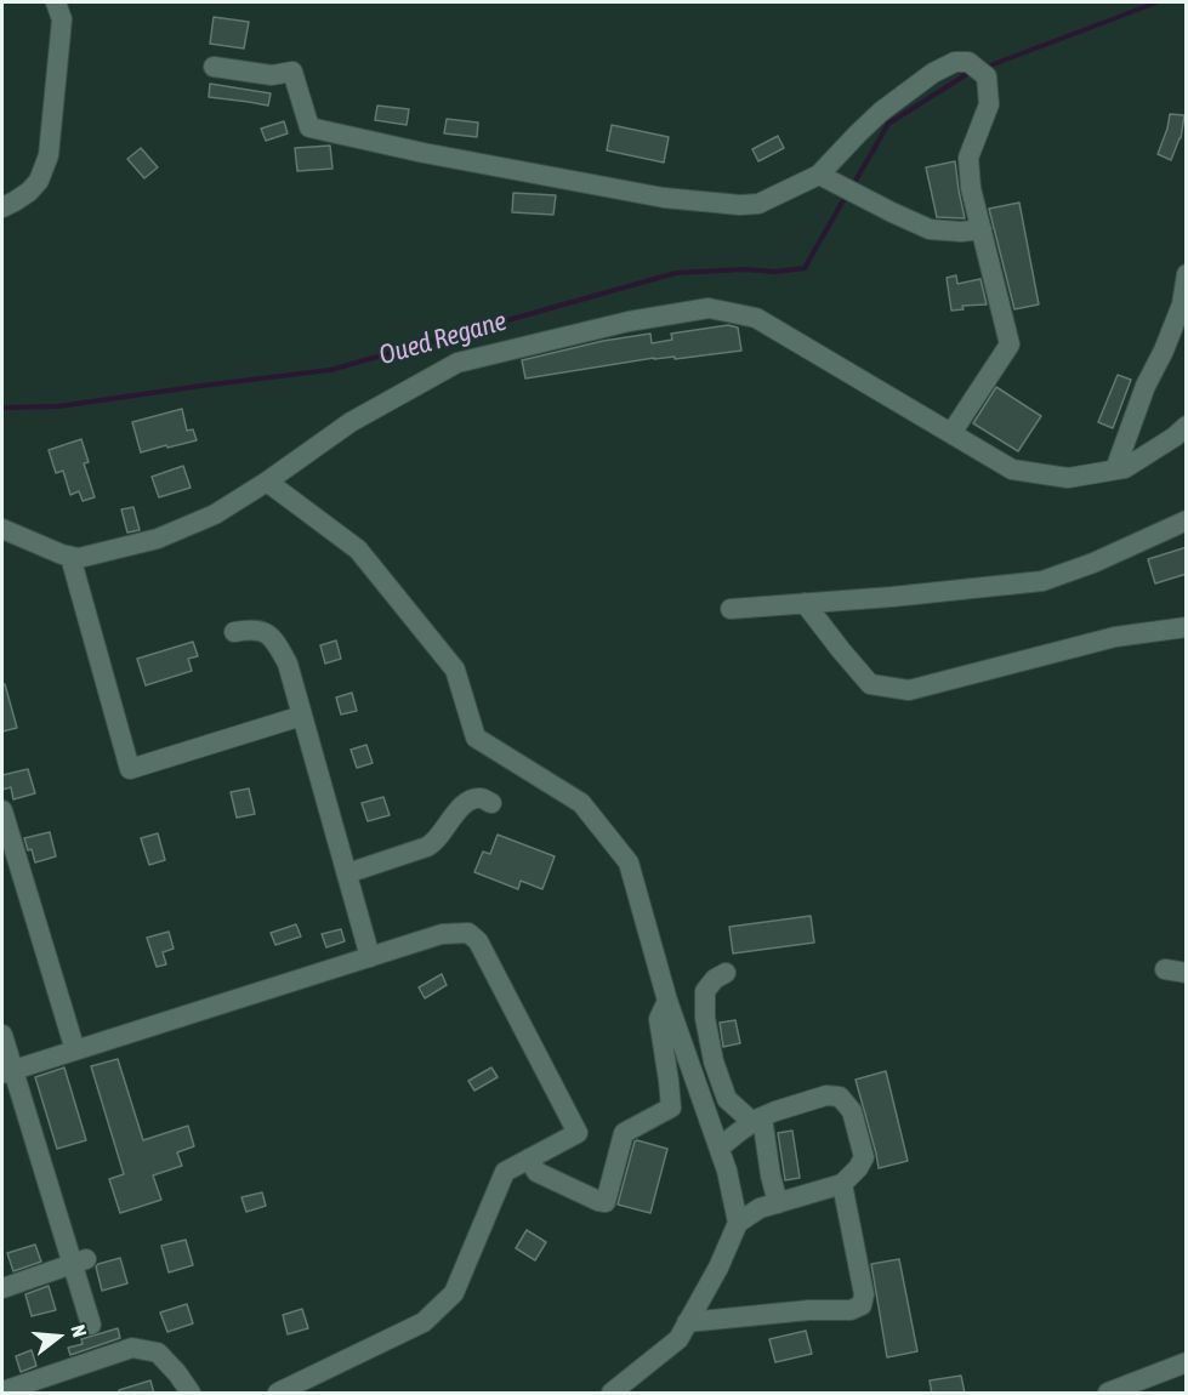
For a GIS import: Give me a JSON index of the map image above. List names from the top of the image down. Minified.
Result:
{"water":["Oued Regane"],"north":"right"}
